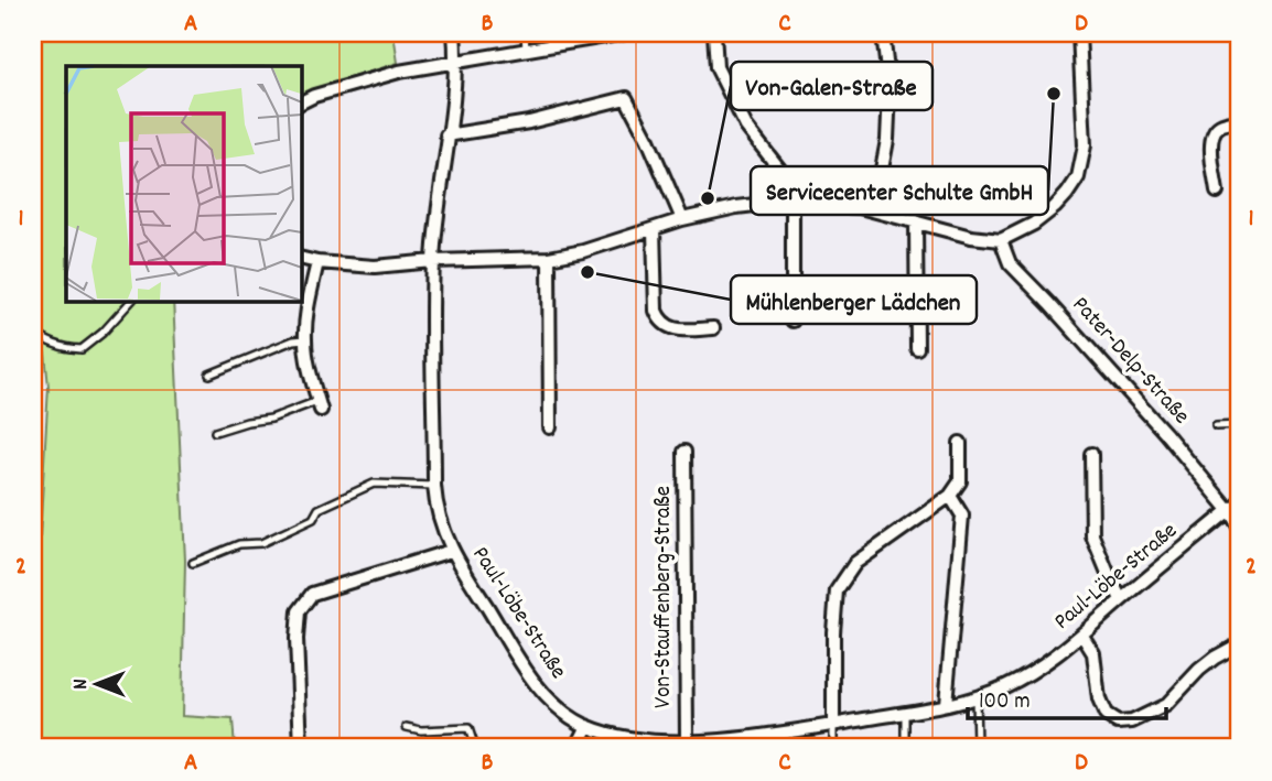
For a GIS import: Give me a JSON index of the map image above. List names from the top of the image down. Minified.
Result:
{"streets":{"street":["Pater-Delp-Straße","Paul-Löbe-Straße","Von-Stauffenberg-Straße"]},"crossings":[["Pater-Delp-Straße","Paul-Löbe-Straße"],["Paul-Löbe-Straße","Von-Stauffenberg-Straße"]],"places":["Servicecenter Schulte GmbH","Von-Galen-Straße","Mühlenberger Lädchen"],"scale_bar":"100 m","north":"left","grid":{"columns":["A","B","C","D"],"rows":["1","2"]}}
